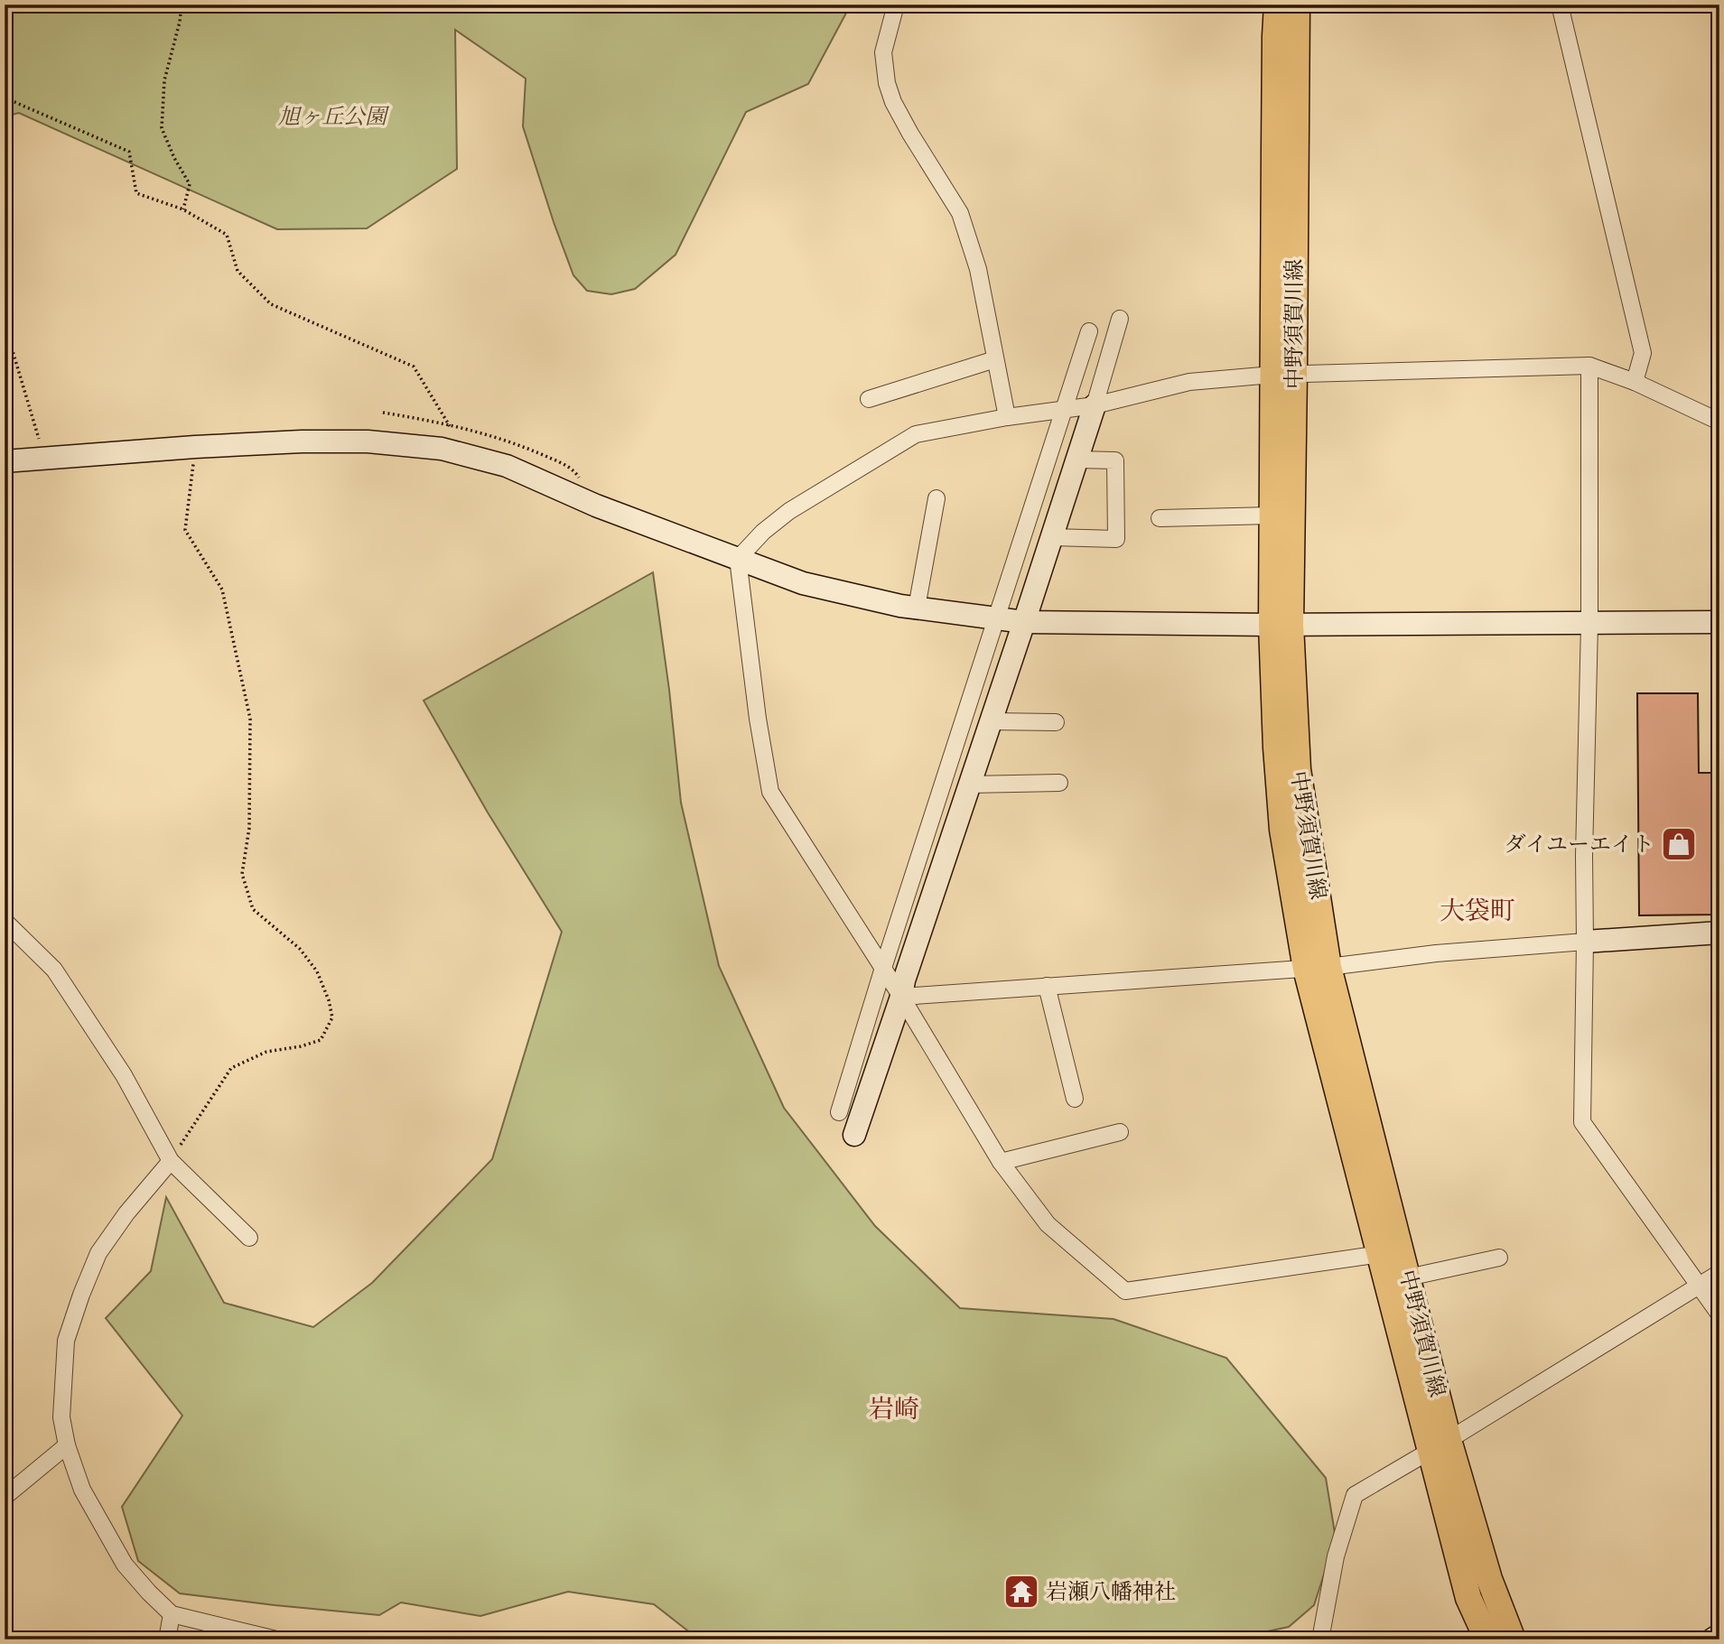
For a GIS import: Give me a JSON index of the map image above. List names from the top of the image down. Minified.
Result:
{"streets":{"main road":["中野須賀川線"]},"districts":["大袋町","岩崎"],"parks":["旭ヶ丘公園"],"places":{"shop":["ダイユーエイト"],"temple":["岩瀬八幡神社"]}}
